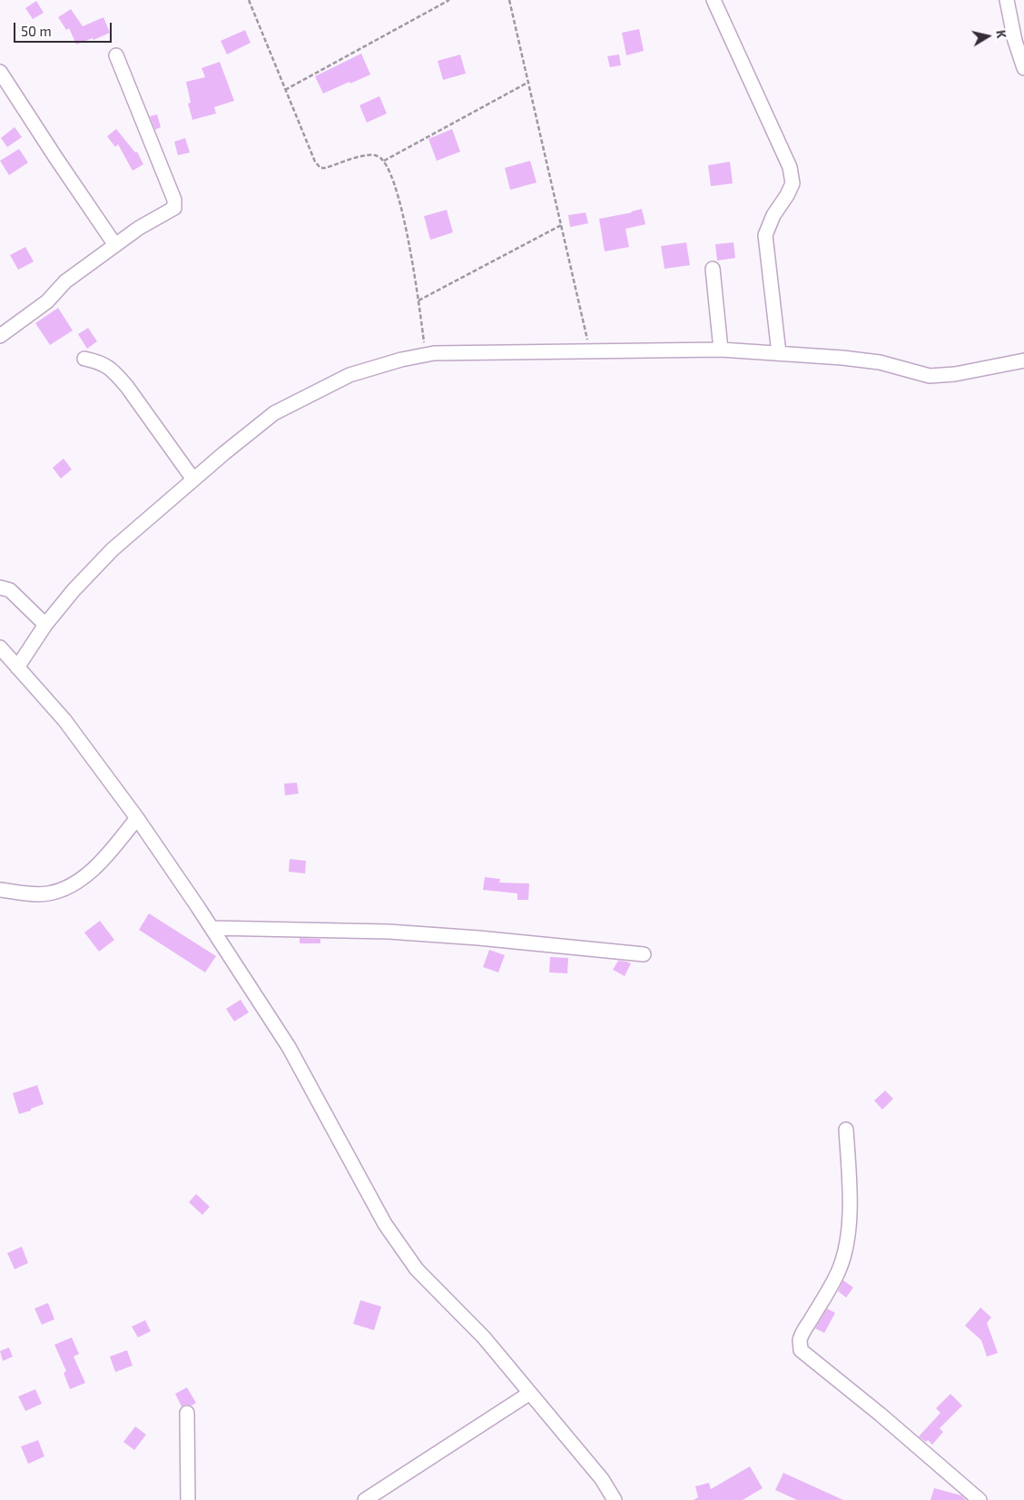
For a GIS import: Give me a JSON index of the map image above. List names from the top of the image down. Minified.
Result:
{"scale_bar":"50 m","north":"right"}
